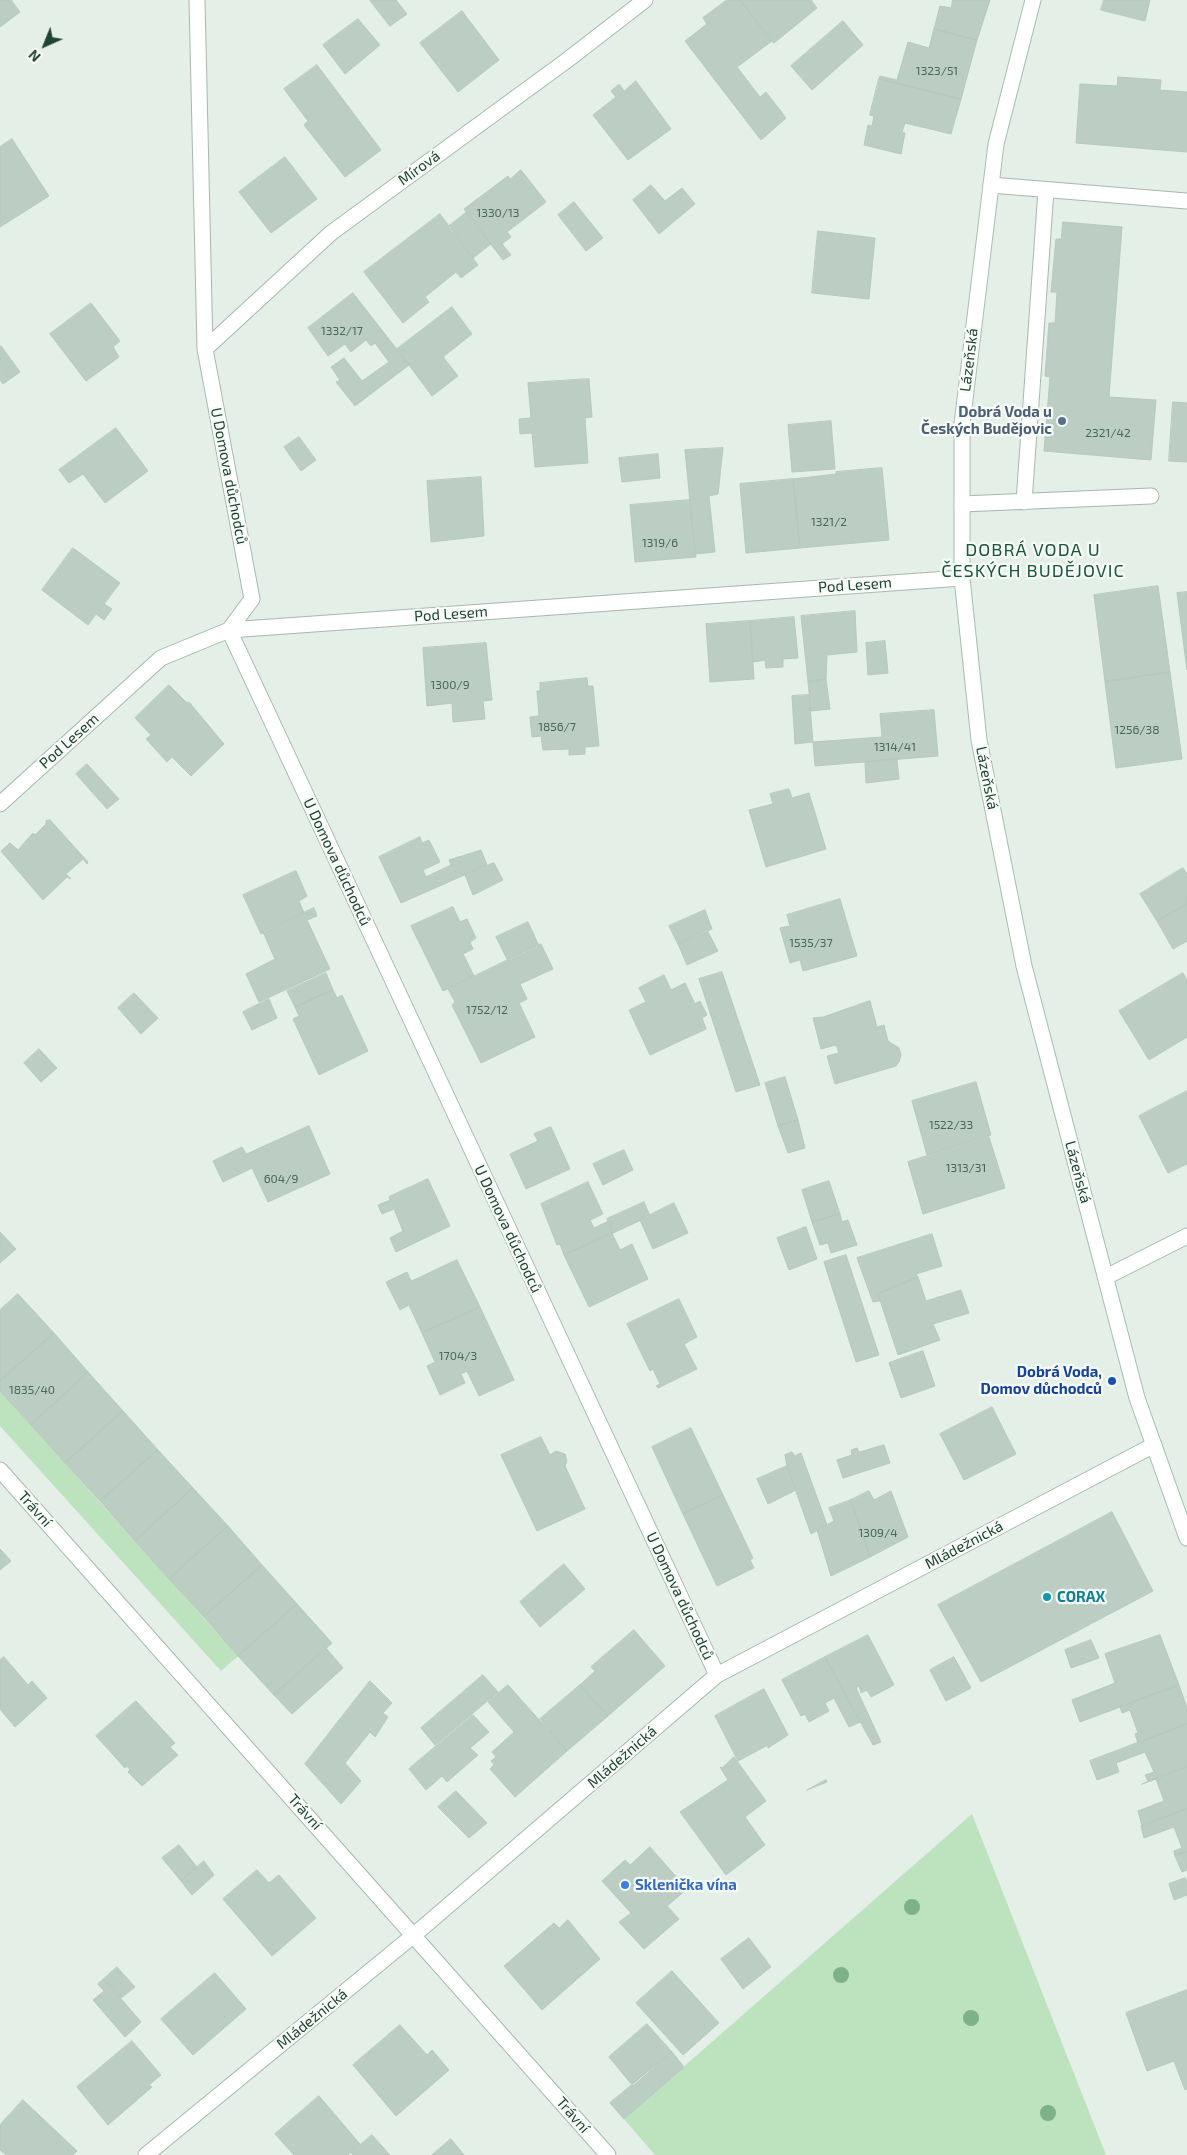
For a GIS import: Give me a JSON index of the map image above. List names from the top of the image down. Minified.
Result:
{"streets":{"street":["Mírová","Lázeňská","U Domova důchodců","Pod Lesem","Trávní","Mládežnická"]},"crossings":[["Mírová","U Domova důchodců"],["Lázeňská","Pod Lesem"],["Lázeňská","Mládežnická"],["U Domova důchodců","Pod Lesem"],["U Domova důchodců","Mládežnická"],["Trávní","Mládežnická"]],"districts":["DOBRÁ VODA U ČESKÝCH BUDĚJOVIC"],"places":["Dobrá Voda u Českých Budějovic","Dobrá Voda, Domov důchodců","CORAX","Sklenička vína"],"house_numbers":["1323/51","1330/13","1332/17","2321/42","1321/2","1319/6","1300/9","1856/7","1256/38","1314/41","1535/37","1752/12","1522/33","1313/31","604/9","1704/3","1835/40","1309/4"],"north":"bottom left"}
